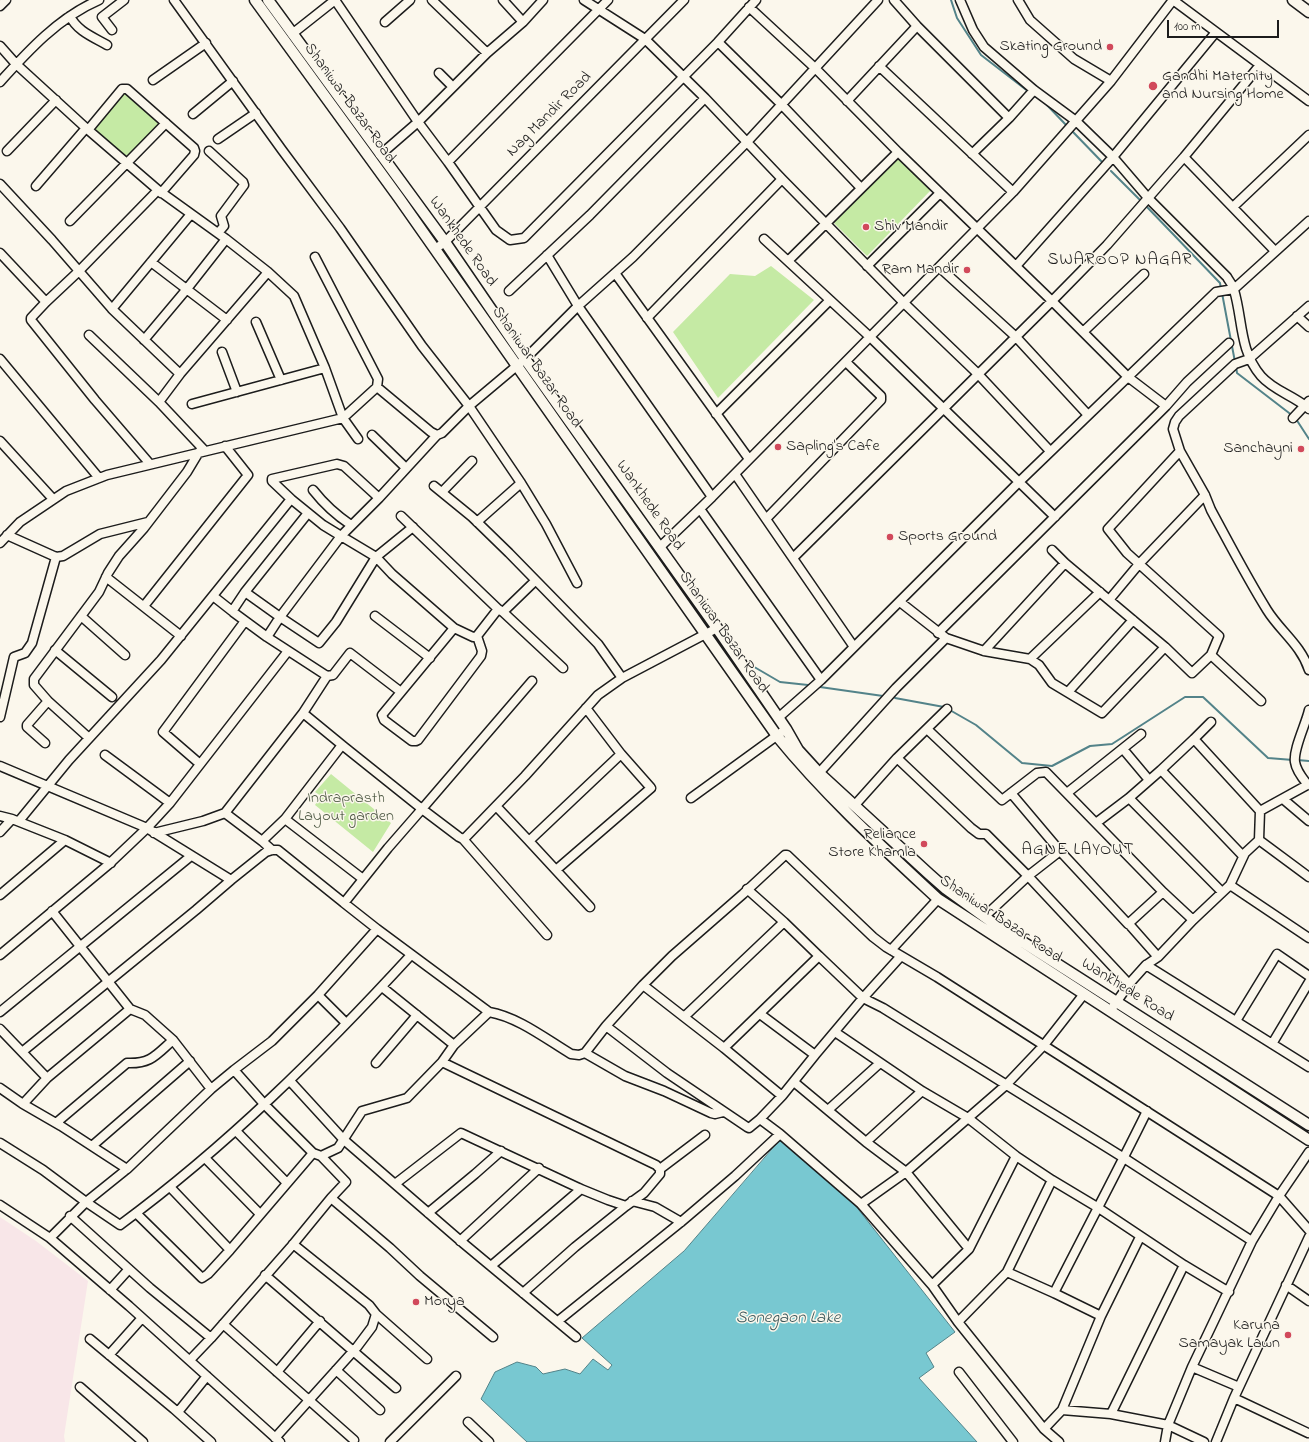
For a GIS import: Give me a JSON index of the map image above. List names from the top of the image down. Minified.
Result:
{"streets":{"main road":["Shaniwar Bazar Road","Wankhede Road"],"street":["Nag Mandir Road"]},"crossings":[["Shaniwar Bazar Road","Nag Mandir Road"],["Nag Mandir Road","Wankhede Road"]],"districts":["SWAROOP NAGAR","AGNE LAYOUT"],"water":["Sonegaon Lake"],"parks":["Indraprasth Layout garden"],"places":["Skating Ground","Gandhi Maternity and Nursing Home","Shiv Mandir","Ram Mandir","Sapling's Cafe","Sanchayni","Sports Ground","Reliance Store Khamla","Morya","Karuna Samayak Lawn"],"scale_bar":"100 m"}
